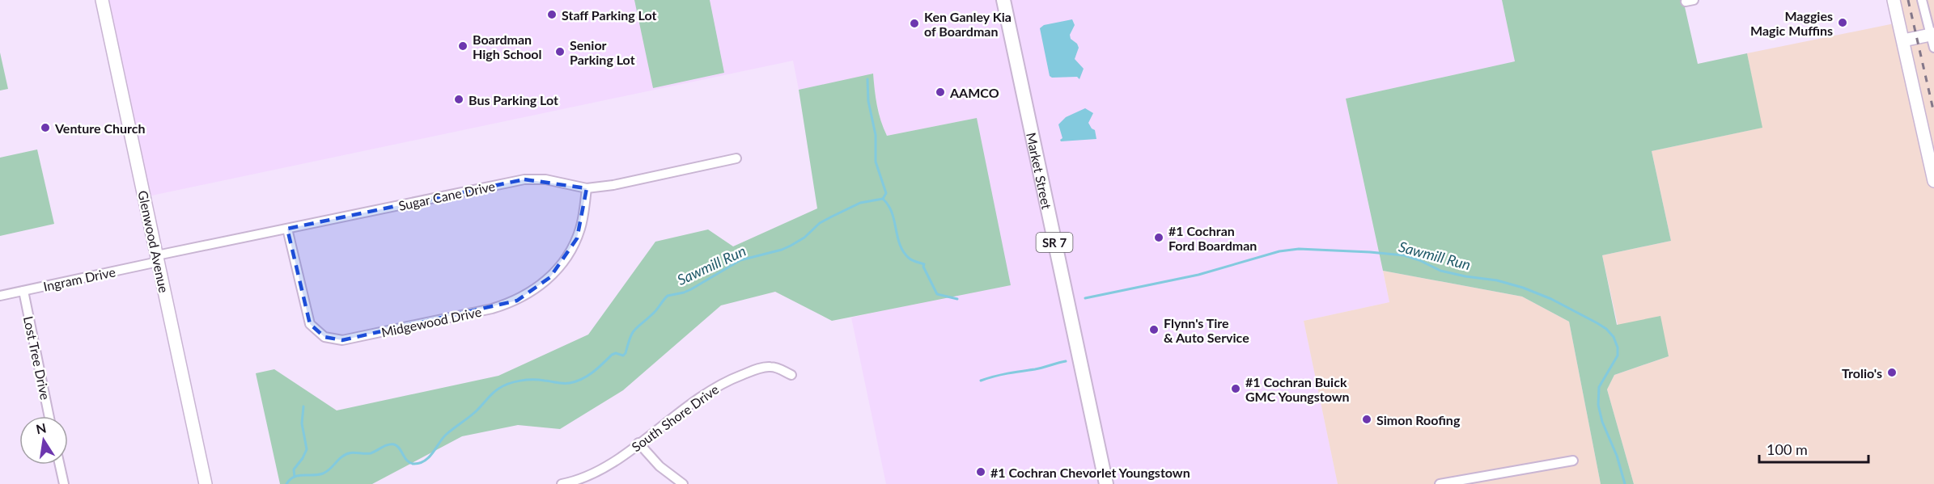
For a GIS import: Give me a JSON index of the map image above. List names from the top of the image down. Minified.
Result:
{"streets":{"main road":["Market Street","SR 7"],"street":["Sugar Cane Drive","Glenwood Avenue","Ingram Drive","Midgewood Drive","Lost Tree Drive","South Shore Drive"]},"crossings":[["Sugar Cane Drive","Glenwood Avenue"],["Sugar Cane Drive","Ingram Drive"],["Sugar Cane Drive","Midgewood Drive"],["Glenwood Avenue","Ingram Drive"],["Ingram Drive","Lost Tree Drive"]],"water":["Sawmill Run"],"places":["Staff Parking Lot","Maggies Magic Muffins","Ken Ganley Kia of Boardman","Boardman High School","Senior Parking Lot","AAMCO","Bus Parking Lot","Venture Church","#1 Cochran Ford Boardman","Flynn's Tire & Auto Service","Trolio's","#1 Cochran Buick GMC Youngstown","Simon Roofing","#1 Cochran Chevorlet Youngstown"],"scale_bar":"100 m","north":"top"}
